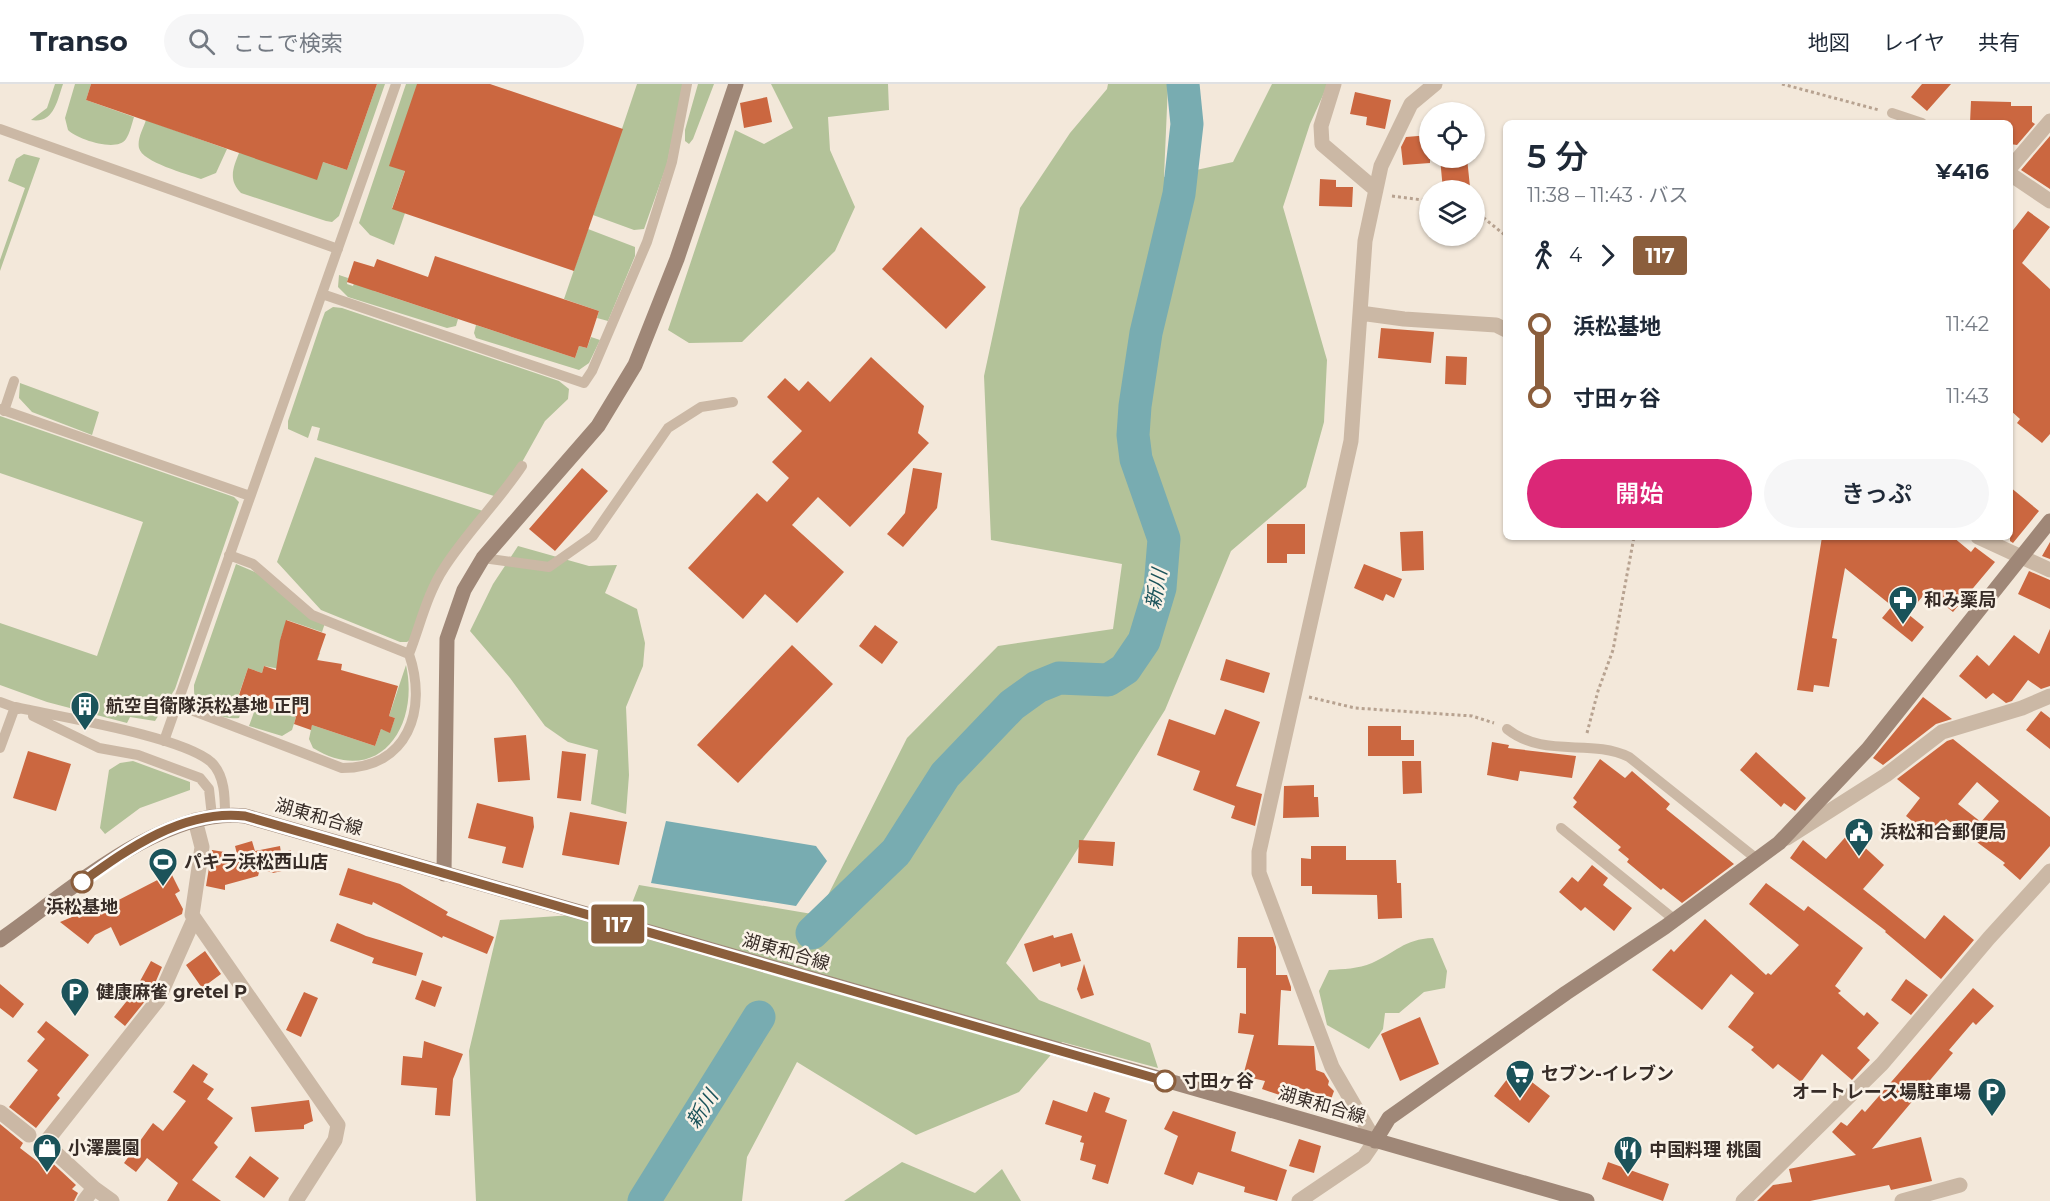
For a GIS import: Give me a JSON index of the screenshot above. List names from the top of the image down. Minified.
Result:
{"streets":{"street":["湖東和合線"]},"water":["新川"],"places":{"pharmacy":["和み薬局"],"building":["航空自衛隊浜松基地 正門"],"public building":["浜松和合郵便局"],"other":["浜松基地","寸田ヶ谷"],"sports":["パキラ浜松西山店"],"parking":["健康麻雀 gretel P","オートレース場駐車場"],"supermarket":["セブン-イレブン"],"shop":["小澤農園"],"restaurant":["中国料理 桃園"]},"lines":["bus line 117"],"page":{"header":"Transo","search":"ここで検索","nav":["地図","レイヤ","共有"],"on_map":"117","heading":["5 分","11:38 – 11:43 · バス","¥416"],"legs":["4","117"],"list":[{"name":"浜松基地","value":"11:42"},{"name":"寸田ヶ谷","value":"11:43"}],"buttons":["開始","きっぷ"]}}
